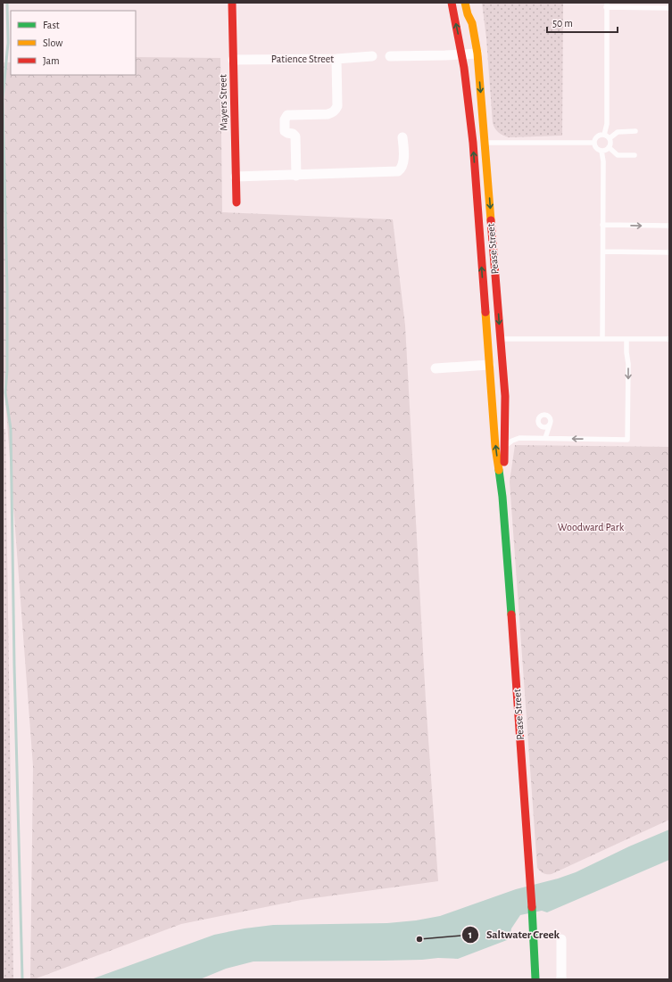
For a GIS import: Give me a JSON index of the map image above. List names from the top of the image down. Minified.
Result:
{"streets":{"street":["Patience Street","Mayers Street","Pease Street"]},"crossings":[["Patience Street","Mayers Street"]],"parks":["Woodward Park"],"places":["Saltwater Creek"],"legend":["Fast","Slow","Jam"],"scale_bar":"50 m"}
